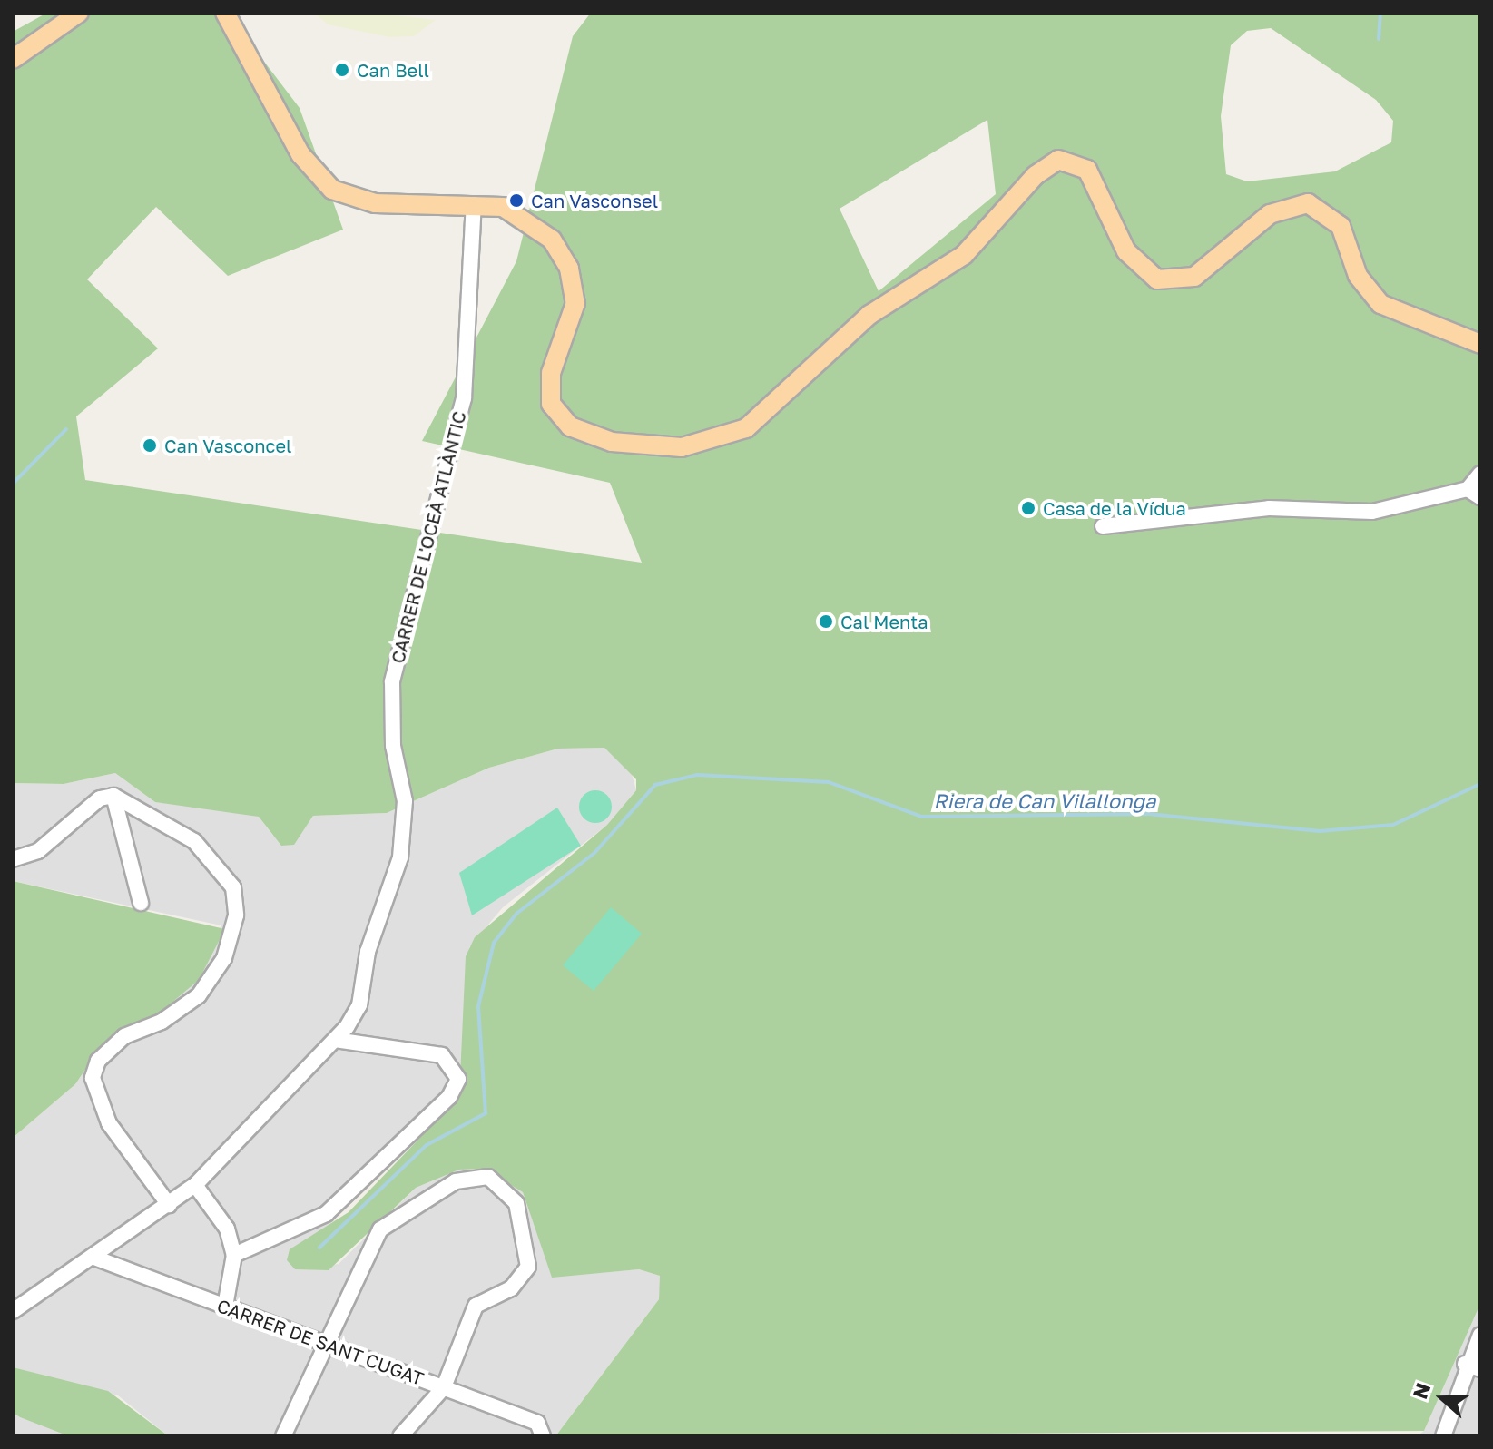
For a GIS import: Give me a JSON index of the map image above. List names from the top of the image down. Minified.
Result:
{"streets":{"street":["CARRER DE L'OCEÀ ATLÀNTIC","CARRER DE SANT CUGAT"]},"crossings":[["CARRER DE L'OCEÀ ATLÀNTIC","CARRER DE SANT CUGAT"]],"water":["Riera de Can Vilallonga"],"places":["Can Bell","Can Vasconsel","Can Vasconcel","Casa de la Vídua","Cal Menta"],"north":"left"}
